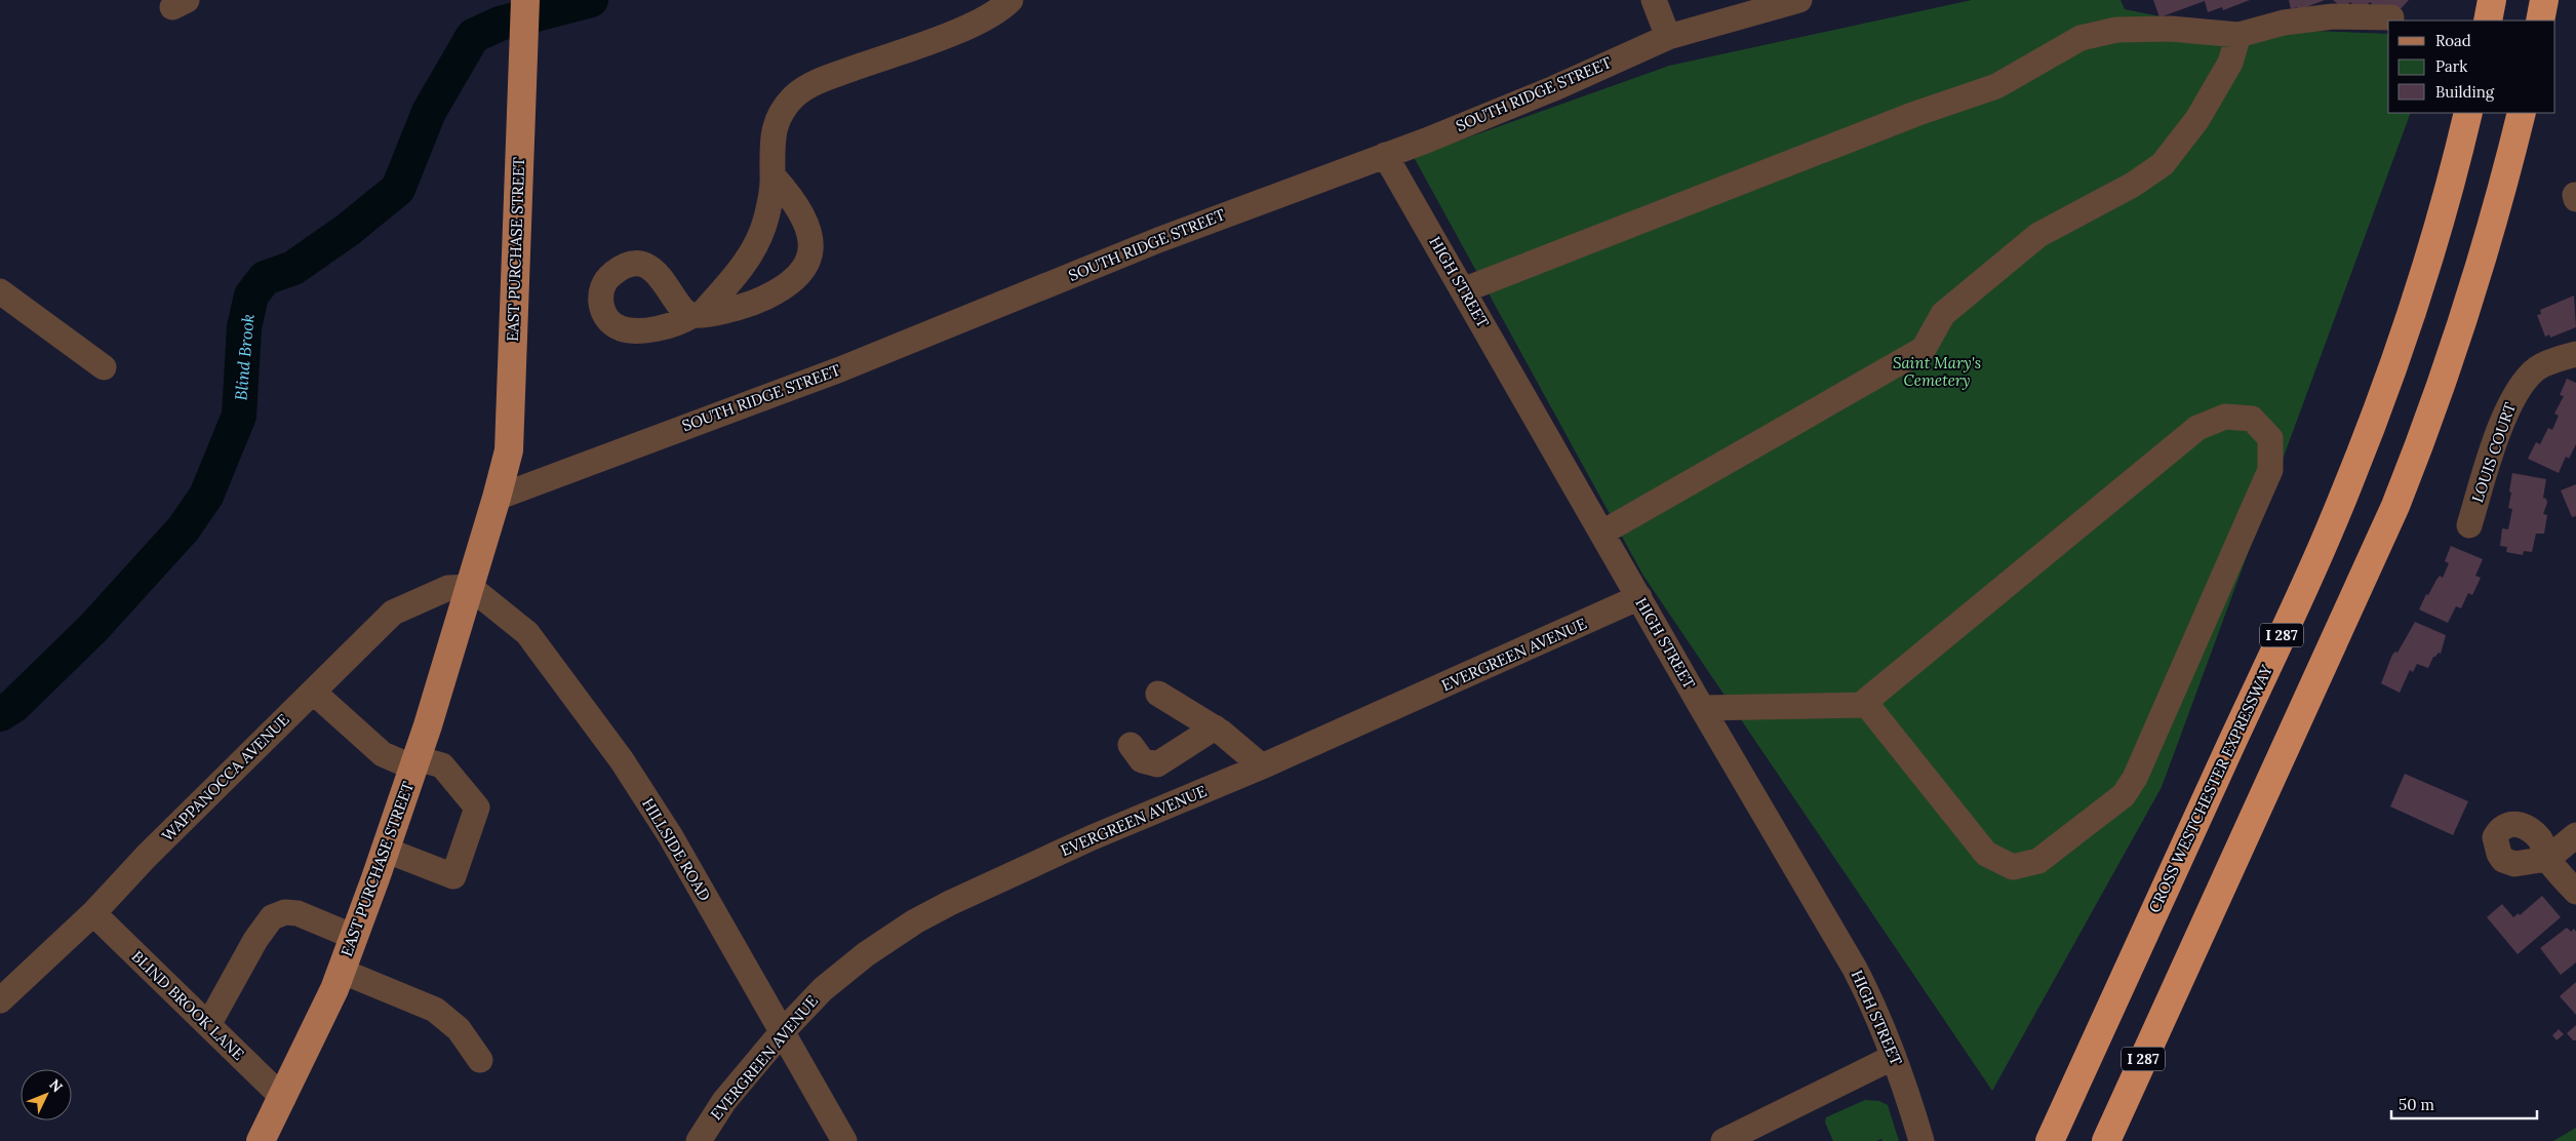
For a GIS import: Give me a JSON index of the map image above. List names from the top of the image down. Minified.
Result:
{"streets":{"highway":["I 287","CROSS WESTCHESTER EXPRESSWAY"],"main road":["EAST PURCHASE STREET"],"street":["SOUTH RIDGE STREET","HIGH STREET","LOUIS COURT","EVERGREEN AVENUE","WAPPANOCCA AVENUE","HILLSIDE ROAD","BLIND BROOK LANE"]},"crossings":[["SOUTH RIDGE STREET","EAST PURCHASE STREET"],["SOUTH RIDGE STREET","HIGH STREET"],["EAST PURCHASE STREET","WAPPANOCCA AVENUE"],["EAST PURCHASE STREET","HILLSIDE ROAD"],["EAST PURCHASE STREET","BLIND BROOK LANE"],["HIGH STREET","EVERGREEN AVENUE"],["EVERGREEN AVENUE","HILLSIDE ROAD"],["WAPPANOCCA AVENUE","HILLSIDE ROAD"],["WAPPANOCCA AVENUE","BLIND BROOK LANE"]],"water":["Blind Brook"],"parks":["Saint Mary's Cemetery"],"legend":["Road","Park","Building"],"scale_bar":"50 m","north":"top right"}
